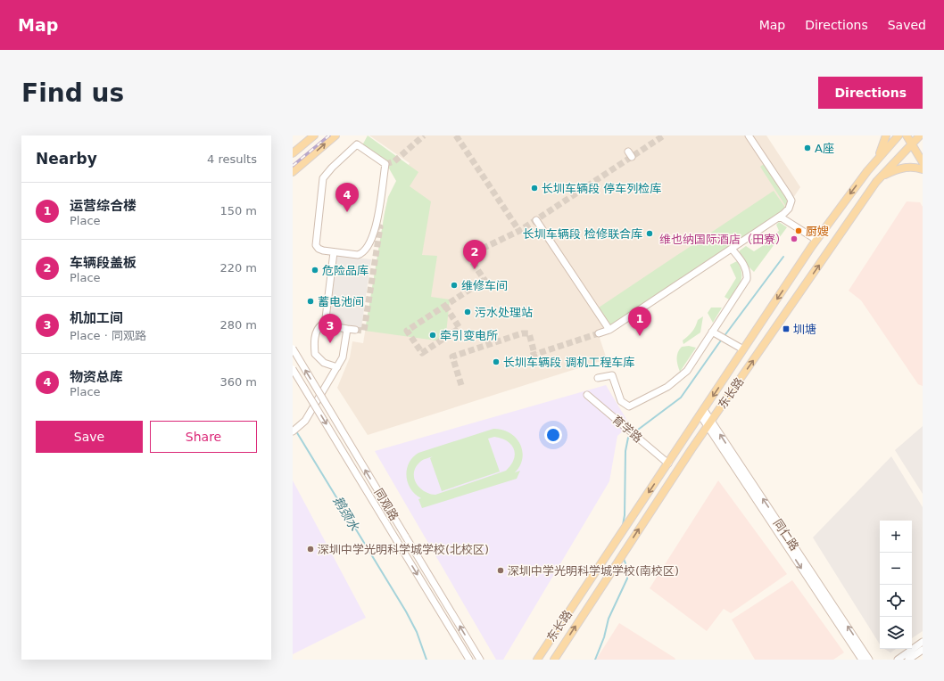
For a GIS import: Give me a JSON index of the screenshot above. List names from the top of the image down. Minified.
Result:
{"streets":{"main road":["东长路"],"street":["育学路","同观路","同仁路"]},"crossings":[["东长路","育学路"],["东长路","同仁路"]],"water":["鹅颈水"],"places":{"other":["A座","长圳车辆段 停车列检库","厨嫂","长圳车辆段 检修联合库","维也纳国际酒店（田寮）","危险品库","维修车间","蓄电池间","污水处理站","牵引变电所","长圳车辆段 调机工程车库","深圳中学光明科学城学校(北校区)","深圳中学光明科学城学校(南校区)"],"transit":["圳塘"]},"page":{"header":"Map","nav":["Map","Directions","Saved"],"buttons":["Directions",["Save","Share"]],"title":"Find us","heading":["Nearby","4 results"],"list":[{"mark":"1","name":"运营综合楼","note":"Place","value":"150 m"},{"mark":"2","name":"车辆段盖板","note":"Place","value":"220 m"},{"mark":"3","name":"机加工间","note":"Place · 同观路","value":"280 m"},{"mark":"4","name":"物资总库","note":"Place","value":"360 m"}],"pins":["4","2","1","3"],"map_buttons":["+","−"]}}
